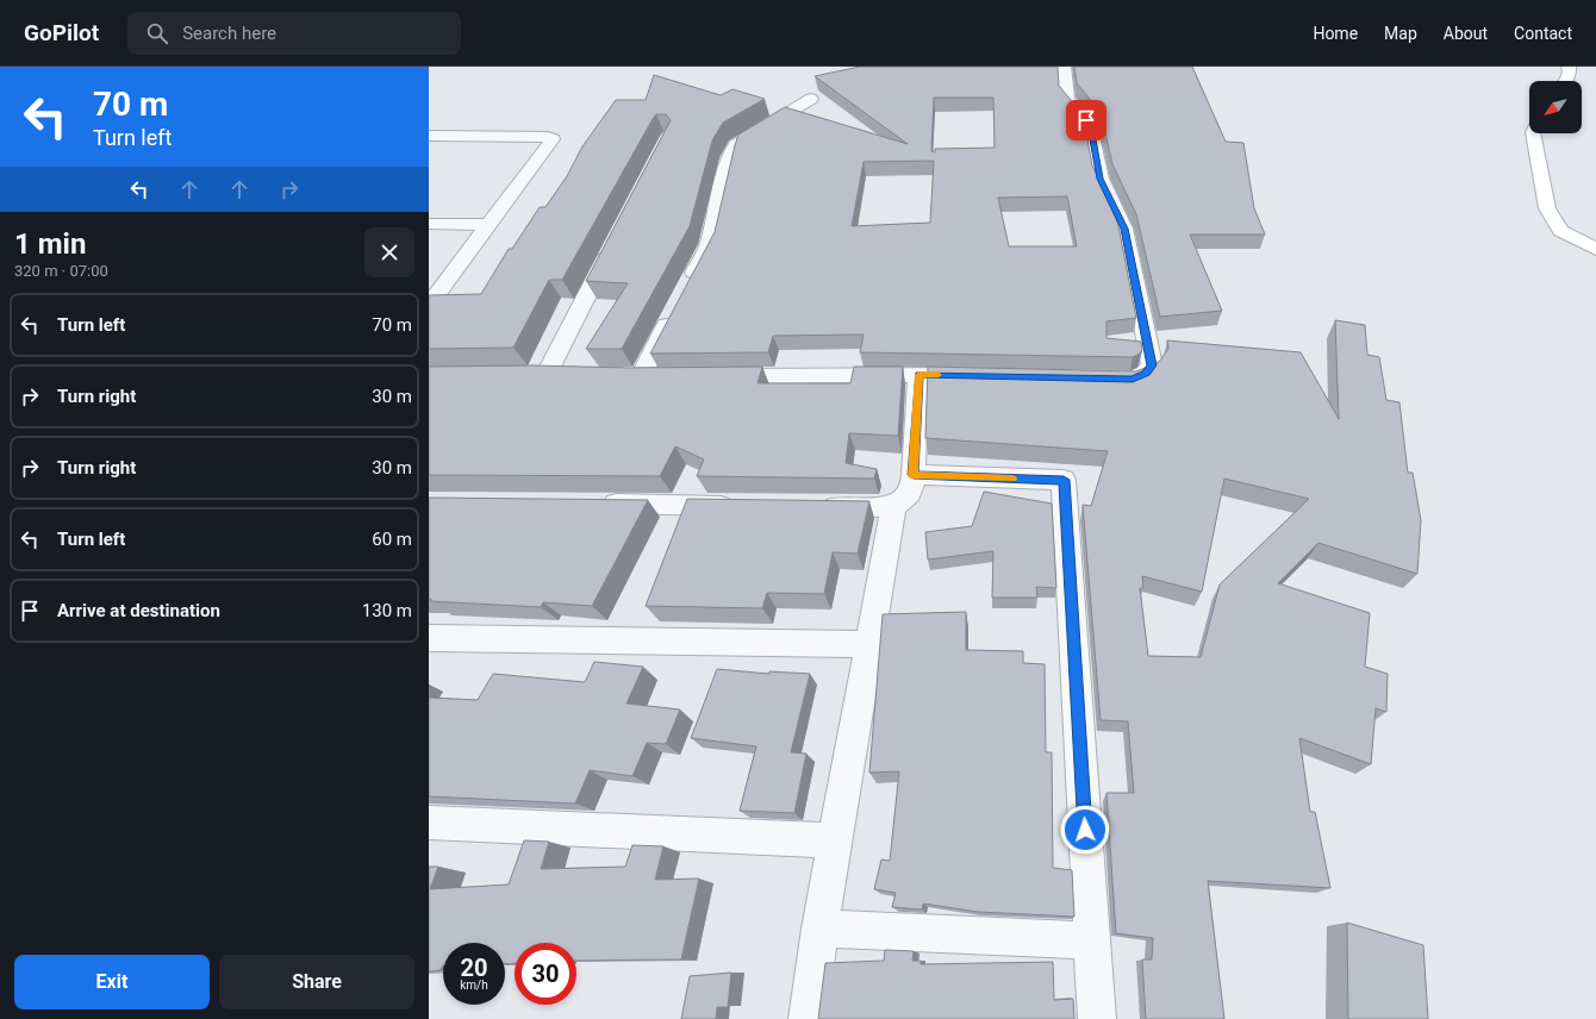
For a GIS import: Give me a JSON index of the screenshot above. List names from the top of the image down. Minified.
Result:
{"north":"bottom left","page":{"header":"GoPilot","search":"Search here","nav":["Home","Map","About","Contact"],"turn":["70 m","Turn left"],"heading":["1 min","320 m · 07:00"],"list":[{"name":"Turn left","value":"70 m"},{"name":"Turn right","value":"30 m"},{"name":"Turn right","value":"30 m"},{"name":"Turn left","value":"60 m"},{"name":"Arrive at destination","value":"130 m"}],"speed":"20 km/h","limit":"30","buttons":["Exit","Share"]}}
